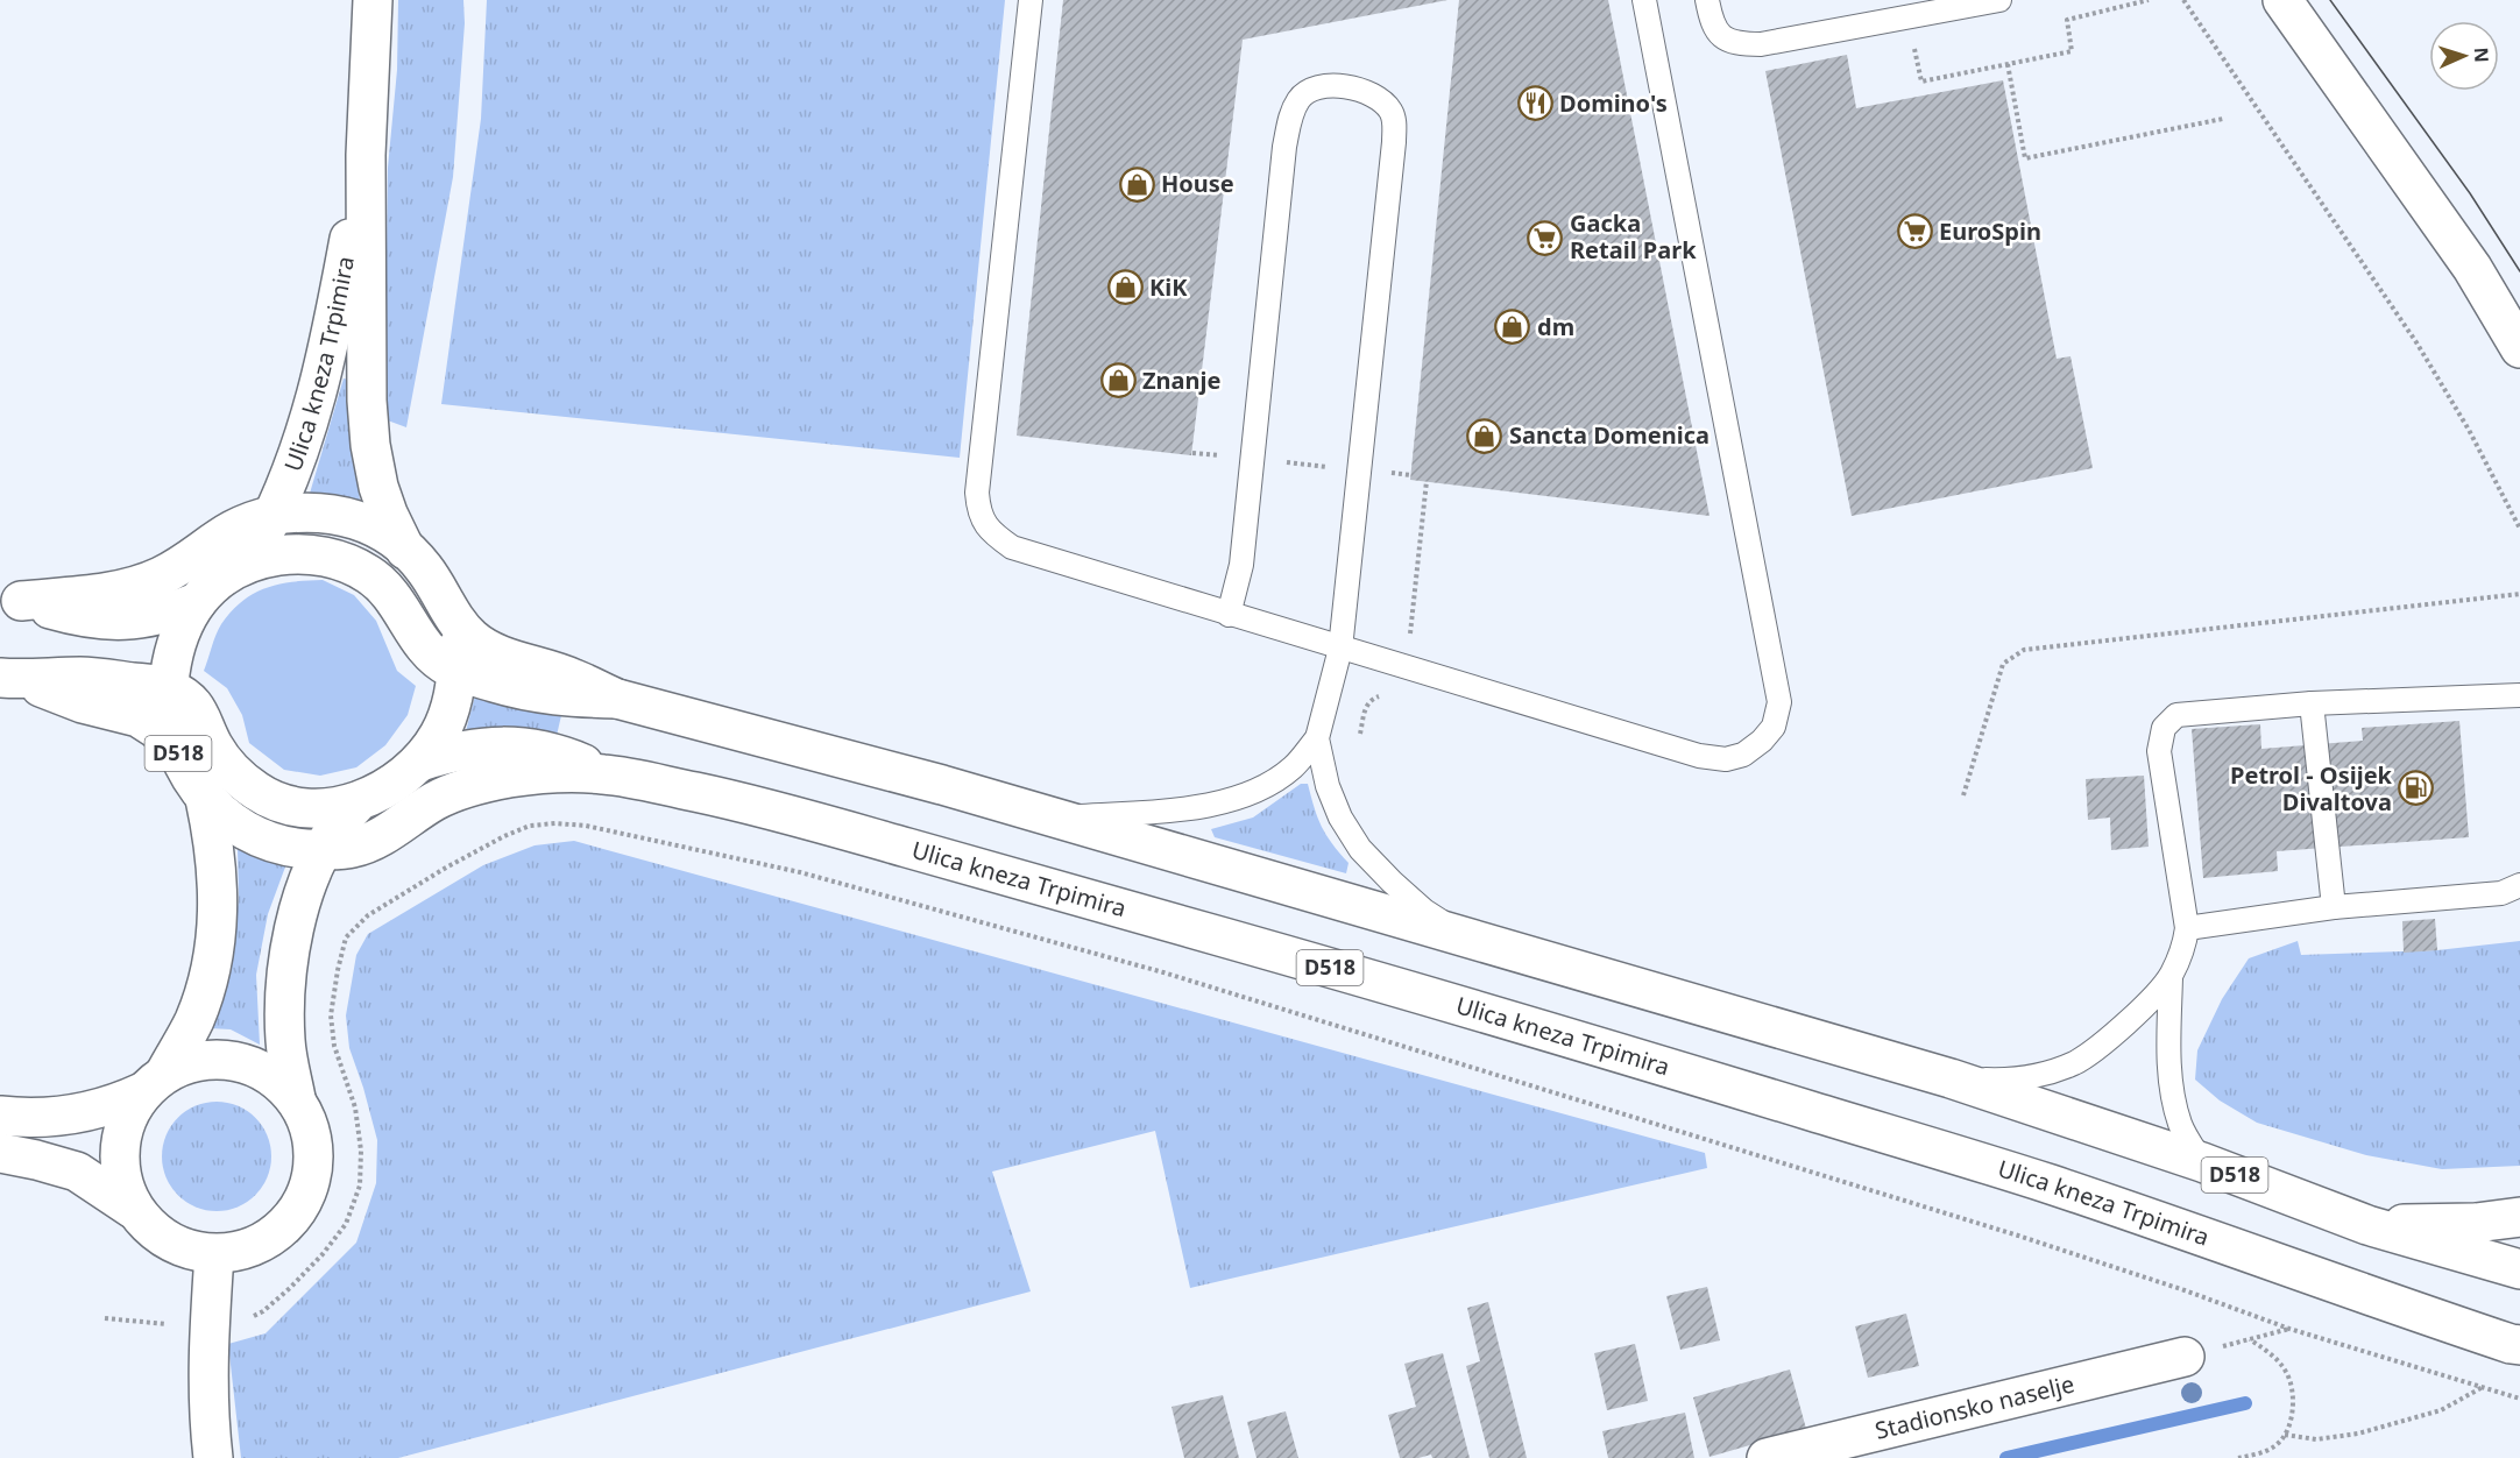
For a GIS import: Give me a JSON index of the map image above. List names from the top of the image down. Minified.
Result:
{"streets":{"main road":["Ulica kneza Trpimira","D518","Stadionsko naselje"]},"crossings":[["Ulica kneza Trpimira","D518"]],"places":{"restaurant":["Domino's"],"shop":["House","KiK","dm","Znanje","Sancta Domenica"],"supermarket":["EuroSpin","Gacka Retail Park"],"fuel station":["Petrol - Osijek Divaltova"]},"north":"right"}
